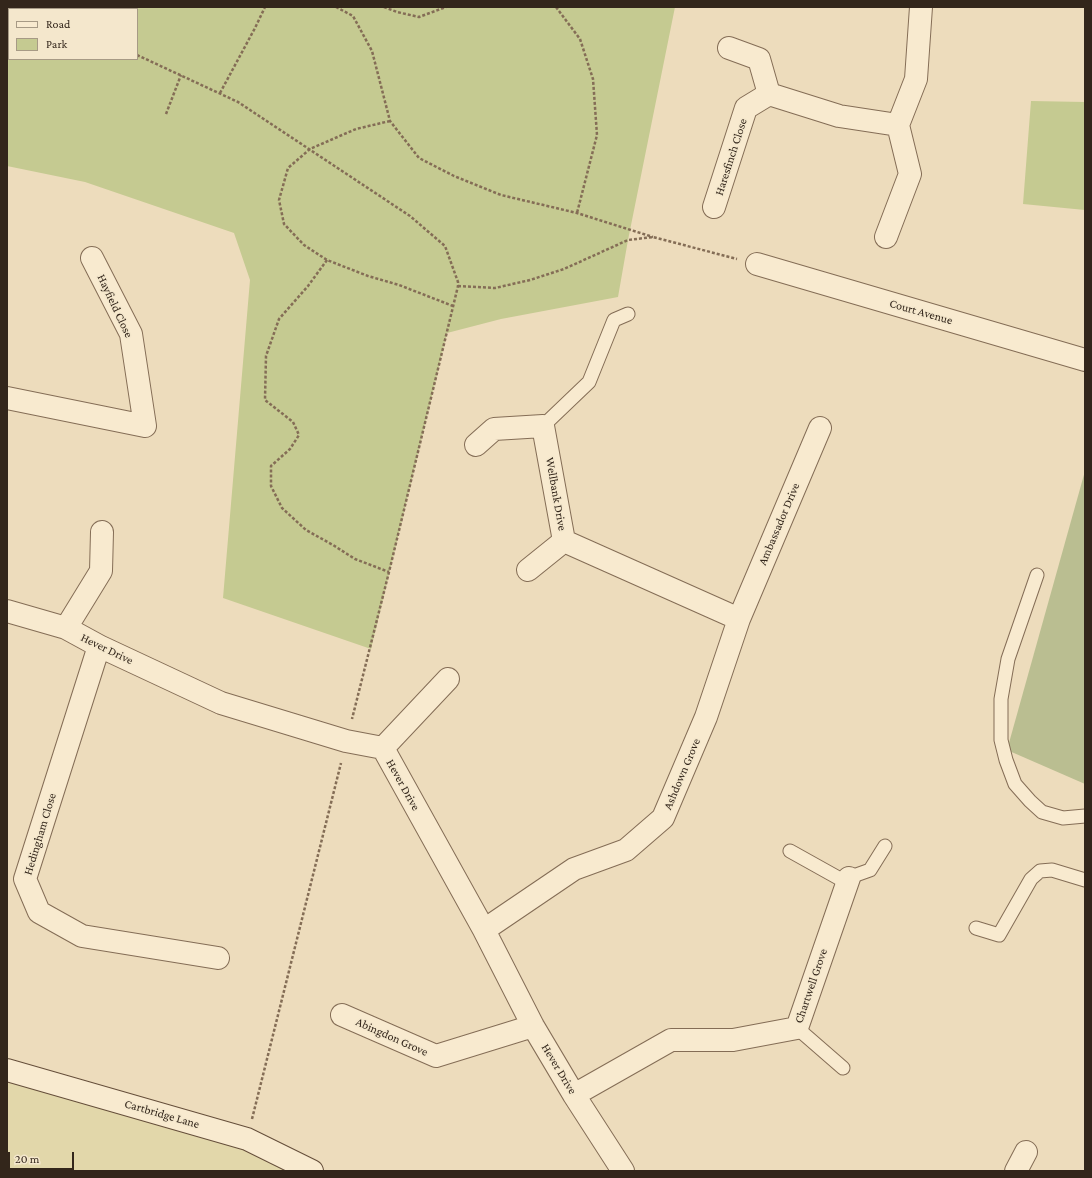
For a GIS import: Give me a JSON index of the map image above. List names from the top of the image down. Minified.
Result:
{"streets":{"street":["Haresfinch Close","Hayfield Close","Court Avenue","Wellbank Drive","Ambassador Drive","Hever Drive","Ashdown Grove","Hedingham Close","Chartwell Grove","Abingdon Grove","Cartbridge Lane"]},"crossings":[["Wellbank Drive","Ambassador Drive"],["Wellbank Drive","Ashdown Grove"],["Ambassador Drive","Ashdown Grove"],["Hever Drive","Ashdown Grove"],["Hever Drive","Hedingham Close"],["Hever Drive","Chartwell Grove"],["Hever Drive","Abingdon Grove"]],"legend":["Road","Park"],"scale_bar":"20 m"}
